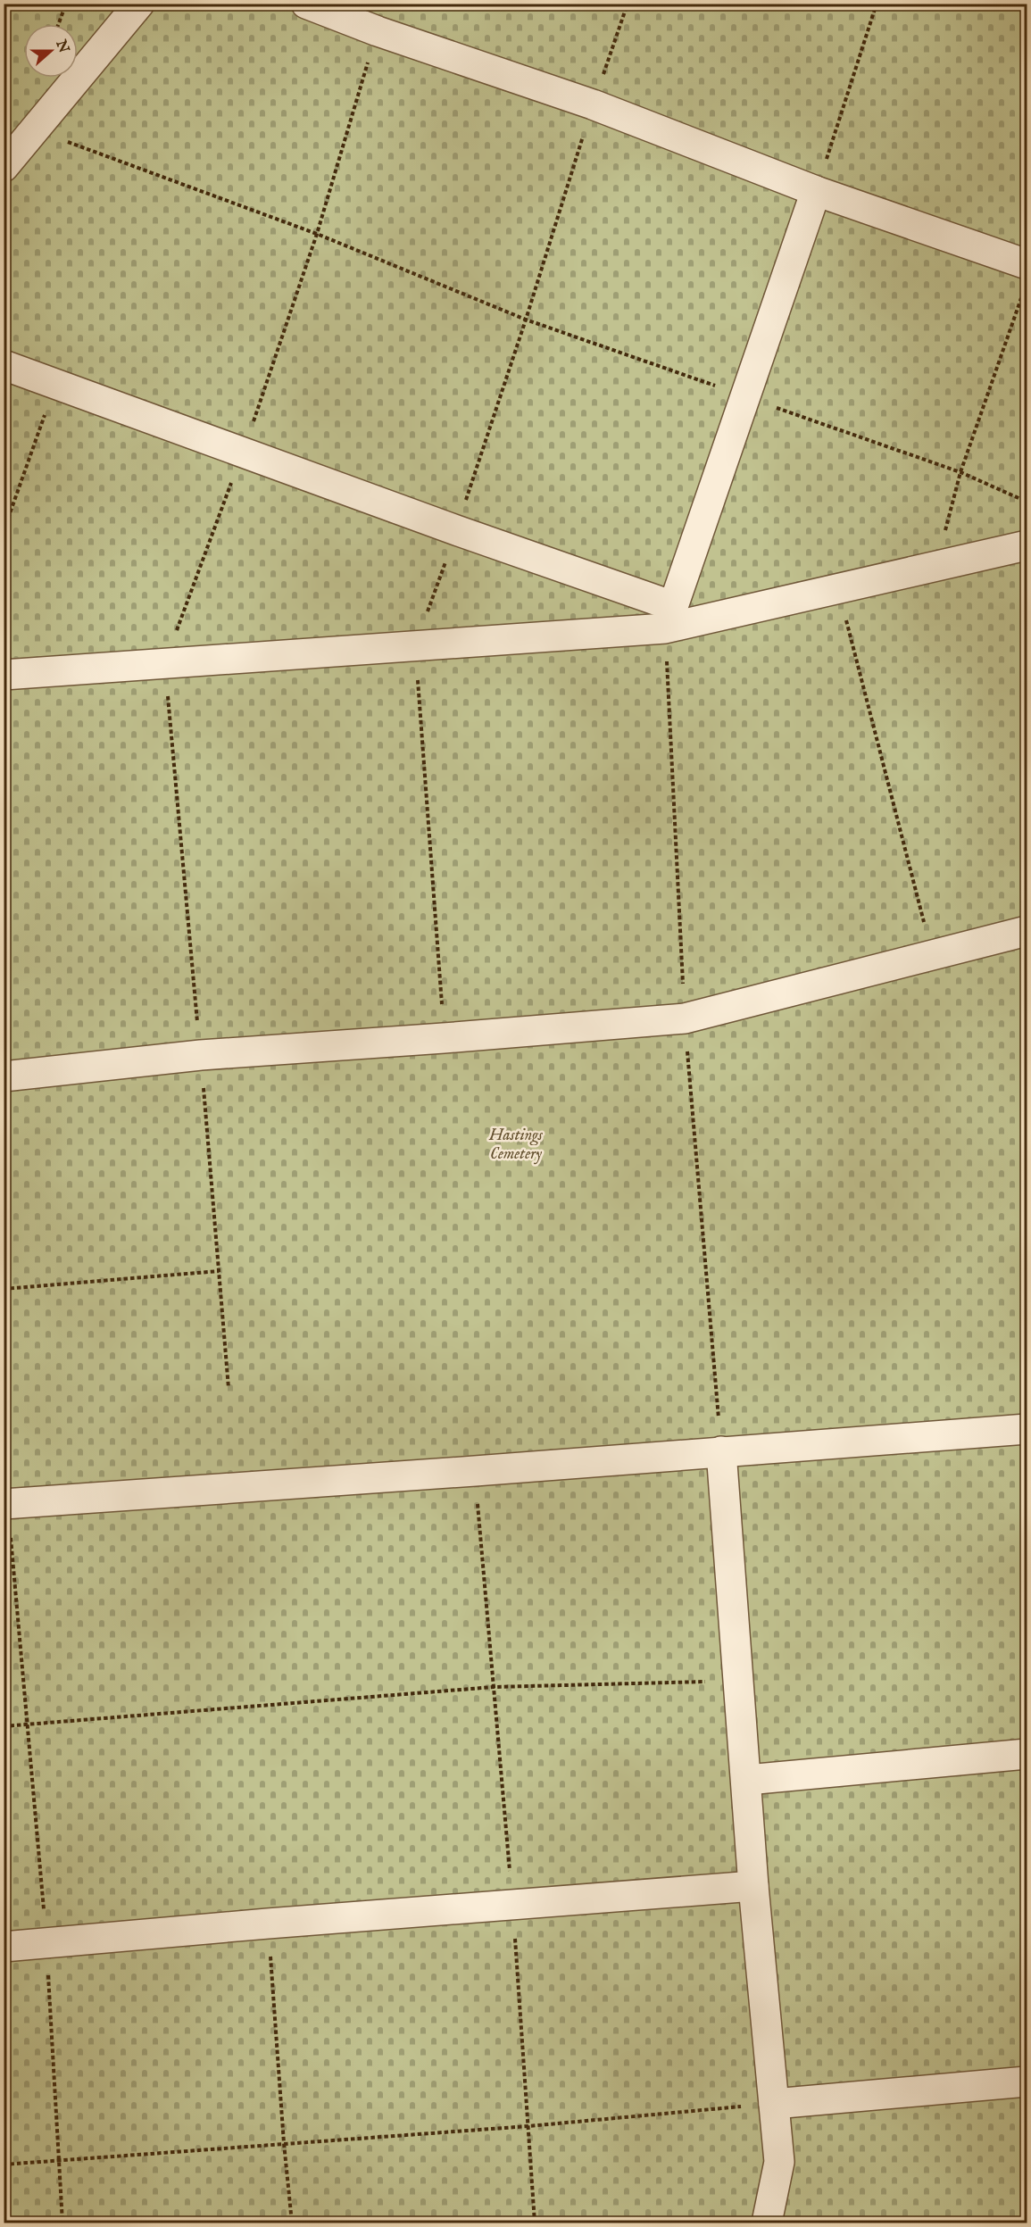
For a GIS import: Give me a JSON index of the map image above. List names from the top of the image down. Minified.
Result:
{"parks":["Hastings Cemetery"],"north":"right"}
